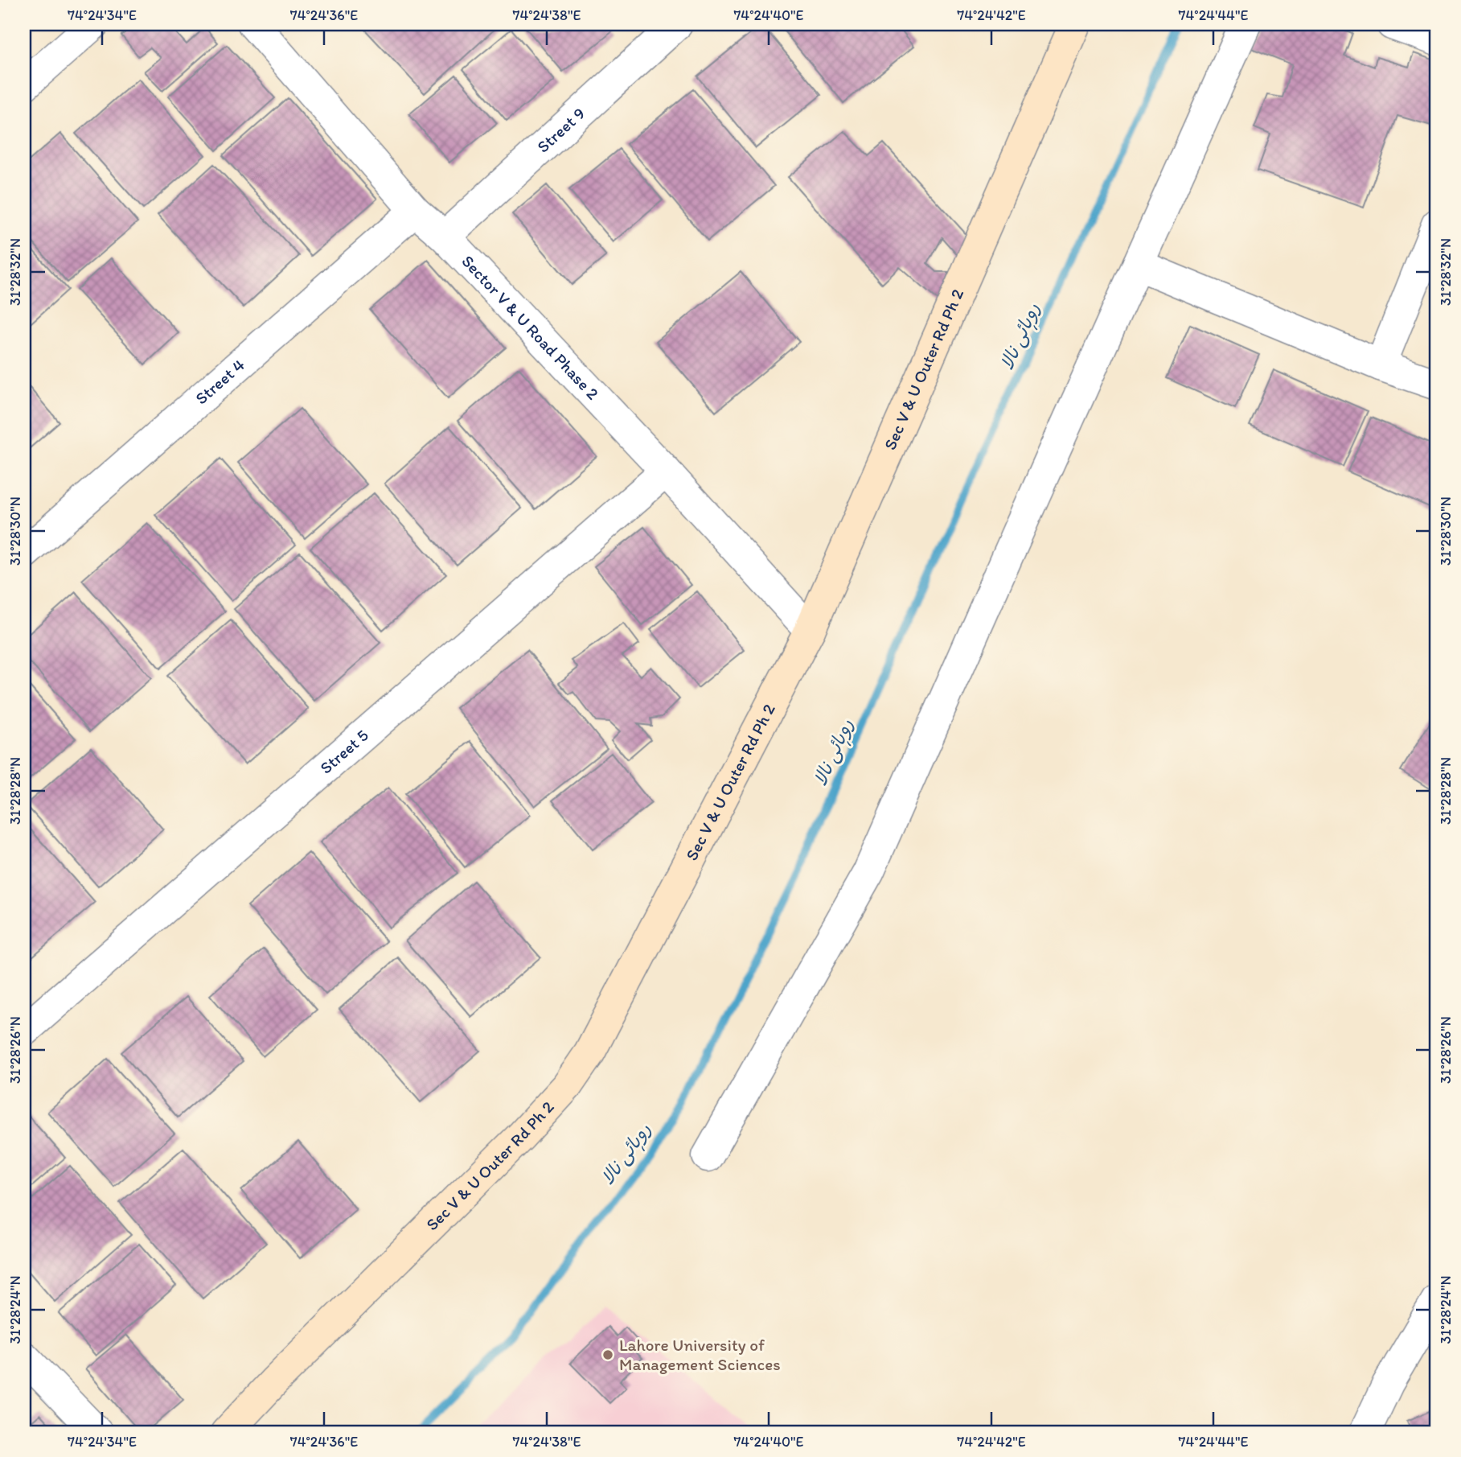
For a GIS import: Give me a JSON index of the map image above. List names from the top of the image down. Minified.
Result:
{"streets":{"main road":["Sec V & U Outer Rd Ph 2"],"street":["Street 9","Sector V & U Road Phase 2","Street 4","Street 5"]},"crossings":[["Street 9","Sector V & U Road Phase 2"],["Sector V & U Road Phase 2","Sec V & U Outer Rd Ph 2"],["Sector V & U Road Phase 2","Street 4"],["Sector V & U Road Phase 2","Street 5"]],"water":["روہائی نالا"],"places":["Lahore University of Management Sciences"],"coordinates":["74°24'34\"E","74°24'36\"E","74°24'38\"E","74°24'40\"E","74°24'42\"E","74°24'44\"E","31°28'32\"N","31°28'30\"N","31°28'28\"N","31°28'26\"N","31°28'24\"N"]}
